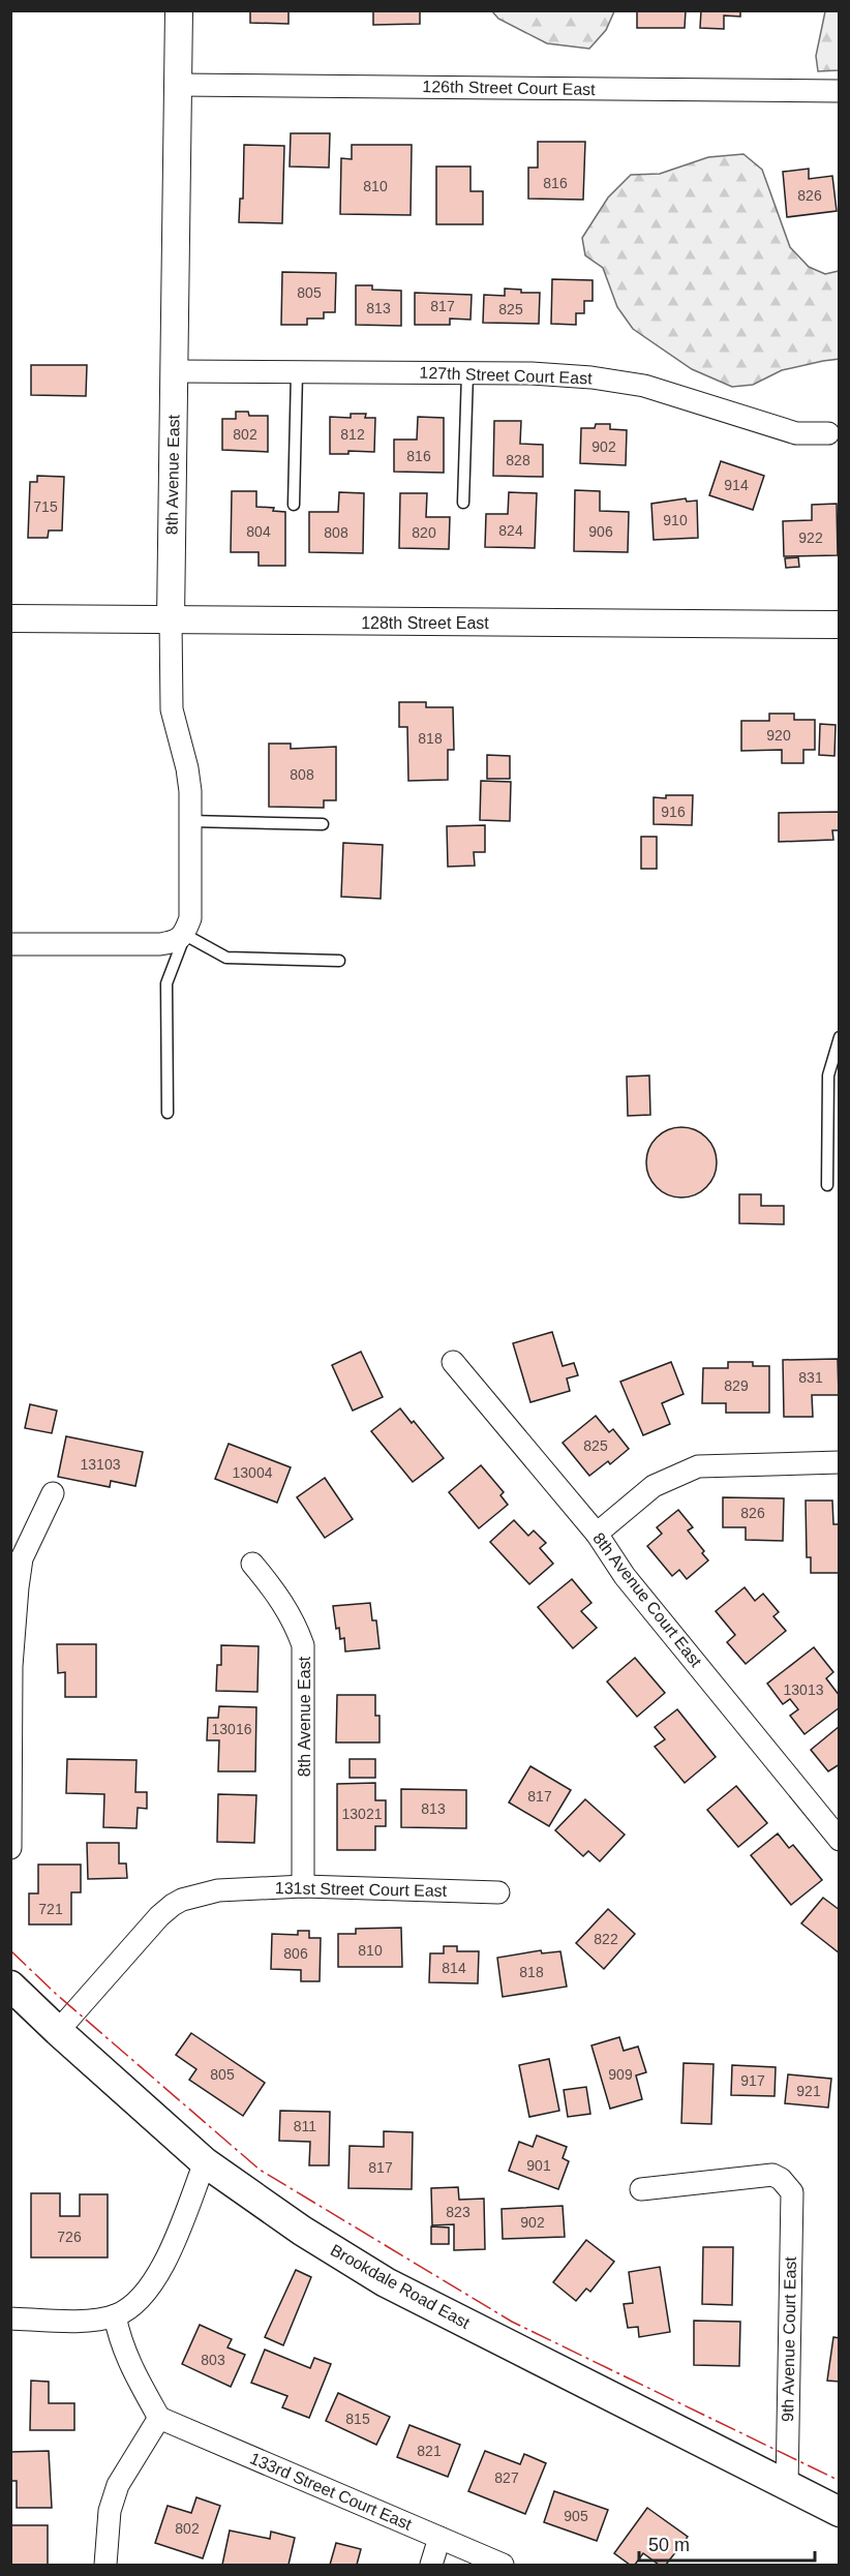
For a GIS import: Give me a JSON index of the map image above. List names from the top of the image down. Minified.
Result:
{"streets":{"main road":["Brookdale Road East"],"street":["126th Street Court East","127th Street Court East","8th Avenue East","128th Street East","8th Avenue Court East","131st Street Court East","9th Avenue Court East","133rd Street Court East"]},"crossings":[["126th Street Court East","8th Avenue East"],["127th Street Court East","8th Avenue East"],["8th Avenue East","128th Street East"],["8th Avenue East","131st Street Court East"],["131st Street Court East","Brookdale Road East"],["Brookdale Road East","9th Avenue Court East"]],"house_numbers":["816","810","826","805","817","813","825","802","812","902","816","828","914","715","910","824","804","906","808","820","922","920","818","808","916","831","829","825","13103","13004","826","13013","13016","817","813","13021","721","822","810","806","814","818","805","909","917","921","811","901","817","823","902","726","803","815","821","827","905","802"],"scale_bar":"50 m"}
